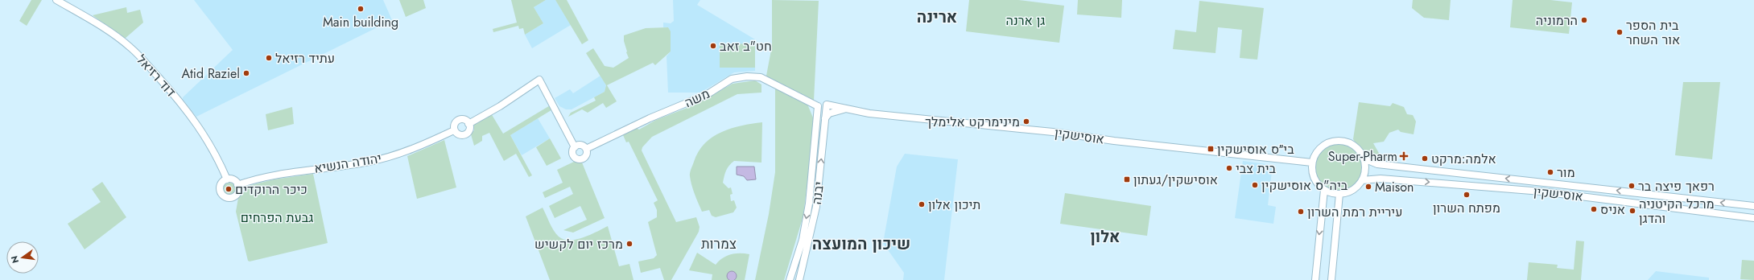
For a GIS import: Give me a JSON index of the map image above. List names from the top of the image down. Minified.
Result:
{"streets":{"street":["דוד רזיאל","משה","אוסישקין","יהודה הנשיא","יבנה"]},"crossings":[["דוד רזיאל","יהודה הנשיא"],["אוסישקין","יבנה"]],"districts":["ארינה","אלון","צמרות","שיכון המועצה"],"parks":["גן ארנה","גבעת הפרחים"],"places":{"other":["Main building","הרמוניה","בית הספר אור השחר","חט\"ב זאב","עתיד רזיאל","Atid Raziel","מינימרקט אלימלך","אלמה:מרקט","בית צבי","מור","ביה\"ס אוסישקין","רפאך פיצה בר","Maison","כיכר הרוקדים","מפתח השרון","תיכון אלון","אניס","מרכל הקיטניה והדגן","עיריית רמת השרון","מרכז יום לקשיש"],"transit":["בי״ס אוסישקין","אוסישקין/געתון"],"health":["Super-Pharm"]},"north":"left"}
